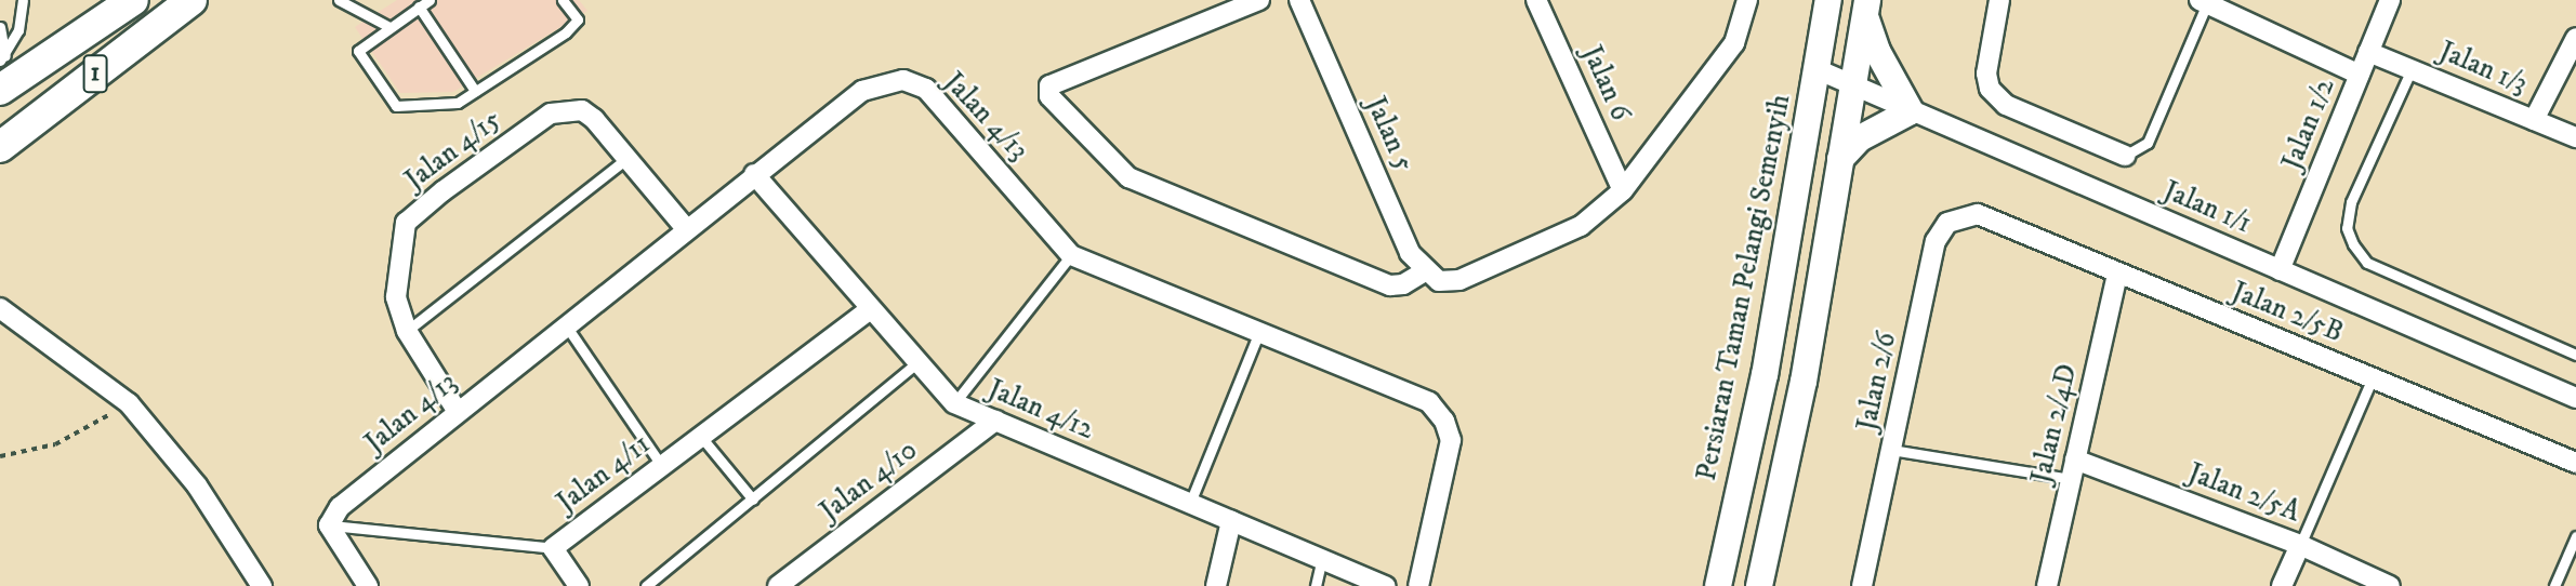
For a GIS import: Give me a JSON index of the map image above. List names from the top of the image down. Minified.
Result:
{"streets":{"main road":["1"],"street":["Jalan 1/3","Jalan 6","Jalan 4/13","Jalan 1/2","Jalan 5","Jalan 4/15","Jalan 1/1","Persiaran Taman Pelangi Semenyih","Jalan 2/5B","Jalan 2/6","Jalan 4/12","Jalan 2/4D","Jalan 4/11","Jalan 4/10","Jalan 2/5A"]},"crossings":[["Jalan 1/3","Jalan 1/2"],["Jalan 4/13","Jalan 4/15"],["Jalan 4/13","Jalan 4/12"],["Jalan 4/13","Jalan 4/11"],["Jalan 1/2","Jalan 1/1"],["Jalan 1/1","Persiaran Taman Pelangi Semenyih"],["Jalan 2/5B","Jalan 2/6"],["Jalan 2/5B","Jalan 2/4D"],["Jalan 4/12","Jalan 4/11"],["Jalan 4/12","Jalan 4/10"],["Jalan 2/4D","Jalan 2/5A"]]}
